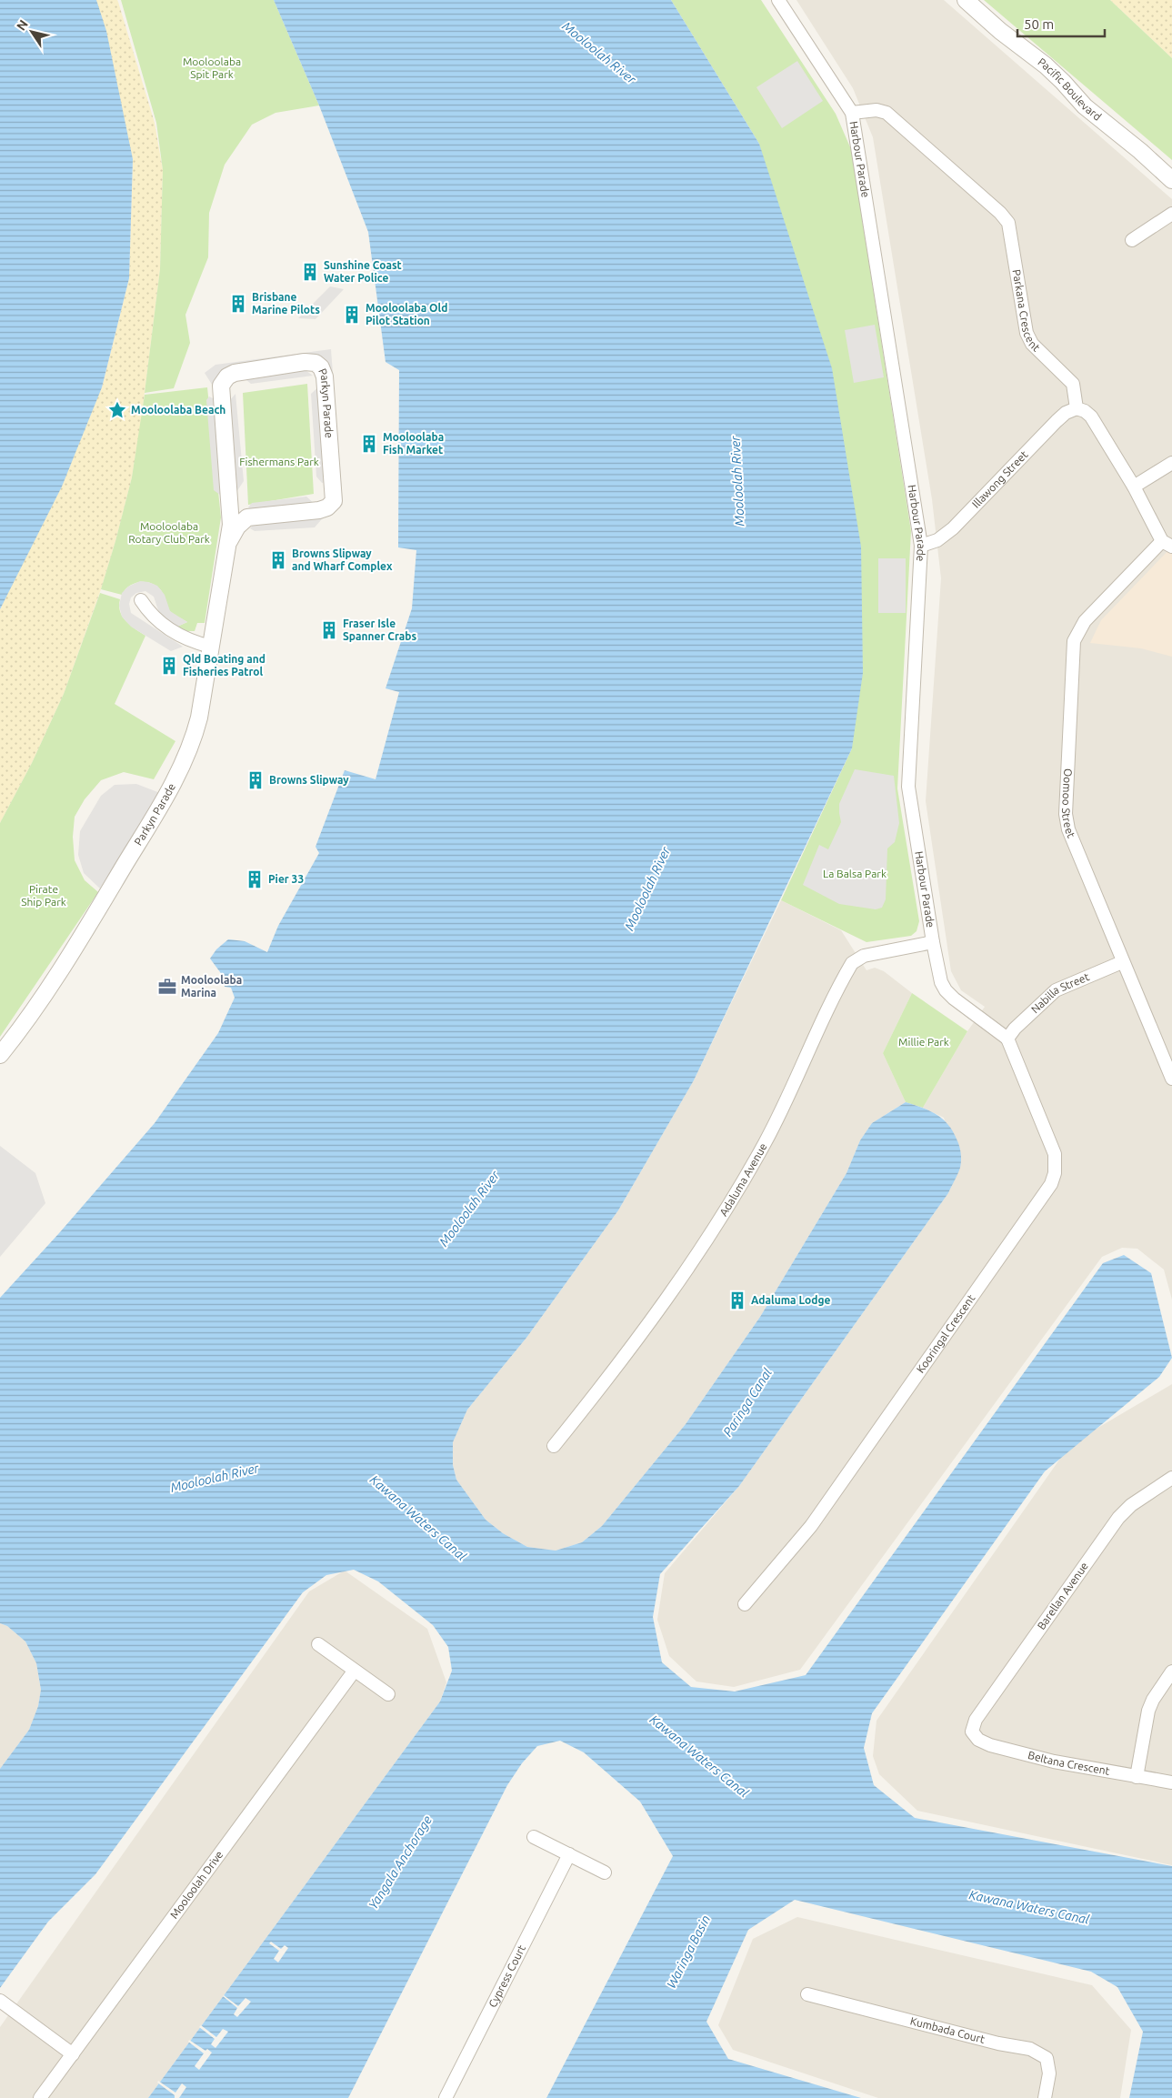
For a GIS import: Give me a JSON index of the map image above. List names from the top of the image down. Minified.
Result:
{"streets":{"street":["Pacific Boulevard","Harbour Parade","Parkana Crescent","Parkyn Parade","Illawong Street","Oomoo Street","Nabilla Street","Adaluma Avenue","Kooringal Crescent","Barellan Avenue","Beltana Crescent","Mooloolah Drive","Cypress Court","Kumbada Court"]},"crossings":[["Harbour Parade","Parkana Crescent"],["Harbour Parade","Illawong Street"],["Harbour Parade","Nabilla Street"],["Harbour Parade","Adaluma Avenue"],["Harbour Parade","Kooringal Crescent"],["Parkana Crescent","Illawong Street"],["Oomoo Street","Nabilla Street"],["Nabilla Street","Kooringal Crescent"],["Barellan Avenue","Beltana Crescent"]],"water":["Mooloolah River","Paringa Canal","Kawana Waters Canal","Yangala Anchorage","Waringa Basin"],"parks":["Mooloolaba Spit Park","Fishermans Park","Mooloolaba Rotary Club Park","La Balsa Park","Pirate Ship Park","Millie Park"],"places":{"building":["Sunshine Coast Water Police","Brisbane Marine Pilots","Mooloolaba Old Pilot Station","Mooloolaba Fish Market","Browns Slipway and Wharf Complex","Fraser Isle Spanner Crabs","Qld Boating and Fisheries Patrol","Browns Slipway","Pier 33","Adaluma Lodge"],"place":["Mooloolaba Beach"],"office":["Mooloolaba Marina"]},"scale_bar":"50 m","north":"top left"}
